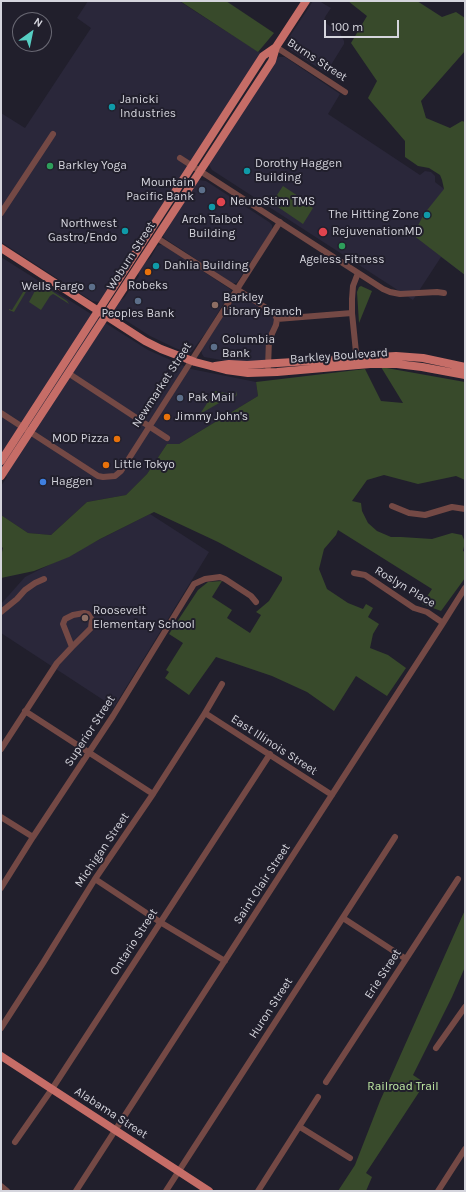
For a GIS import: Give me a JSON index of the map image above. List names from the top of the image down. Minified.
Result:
{"streets":{"main road":["Woburn Street","Barkley Boulevard","Alabama Street"],"street":["Burns Street","Newmarket Street","Roslyn Place","Superior Street","East Illinois Street","Michigan Street","Saint Clair Street","Ontario Street","Erie Street","Huron Street"]},"crossings":[["Burns Street","Woburn Street"],["Woburn Street","Barkley Boulevard"],["Woburn Street","Newmarket Street"],["Barkley Boulevard","Newmarket Street"],["Roslyn Place","Saint Clair Street"],["East Illinois Street","Michigan Street"],["East Illinois Street","Saint Clair Street"],["East Illinois Street","Ontario Street"],["Saint Clair Street","Alabama Street"],["Ontario Street","Alabama Street"],["Huron Street","Alabama Street"]],"parks":["Railroad Trail"],"places":["Janicki Industries","Barkley Yoga","Dorothy Haggen Building","Mountain Pacific Bank","NeuroStim TMS","Arch Talbot Building","The Hitting Zone","Northwest Gastro/Endo","RejuvenationMD","Ageless Fitness","Dahlia Building","Robeks","Wells Fargo","Peoples Bank","Barkley Library Branch","Columbia Bank","Pak Mail","Jimmy John's","MOD Pizza","Little Tokyo","Haggen","Roosevelt Elementary School"],"scale_bar":"100 m","north":"top right"}
